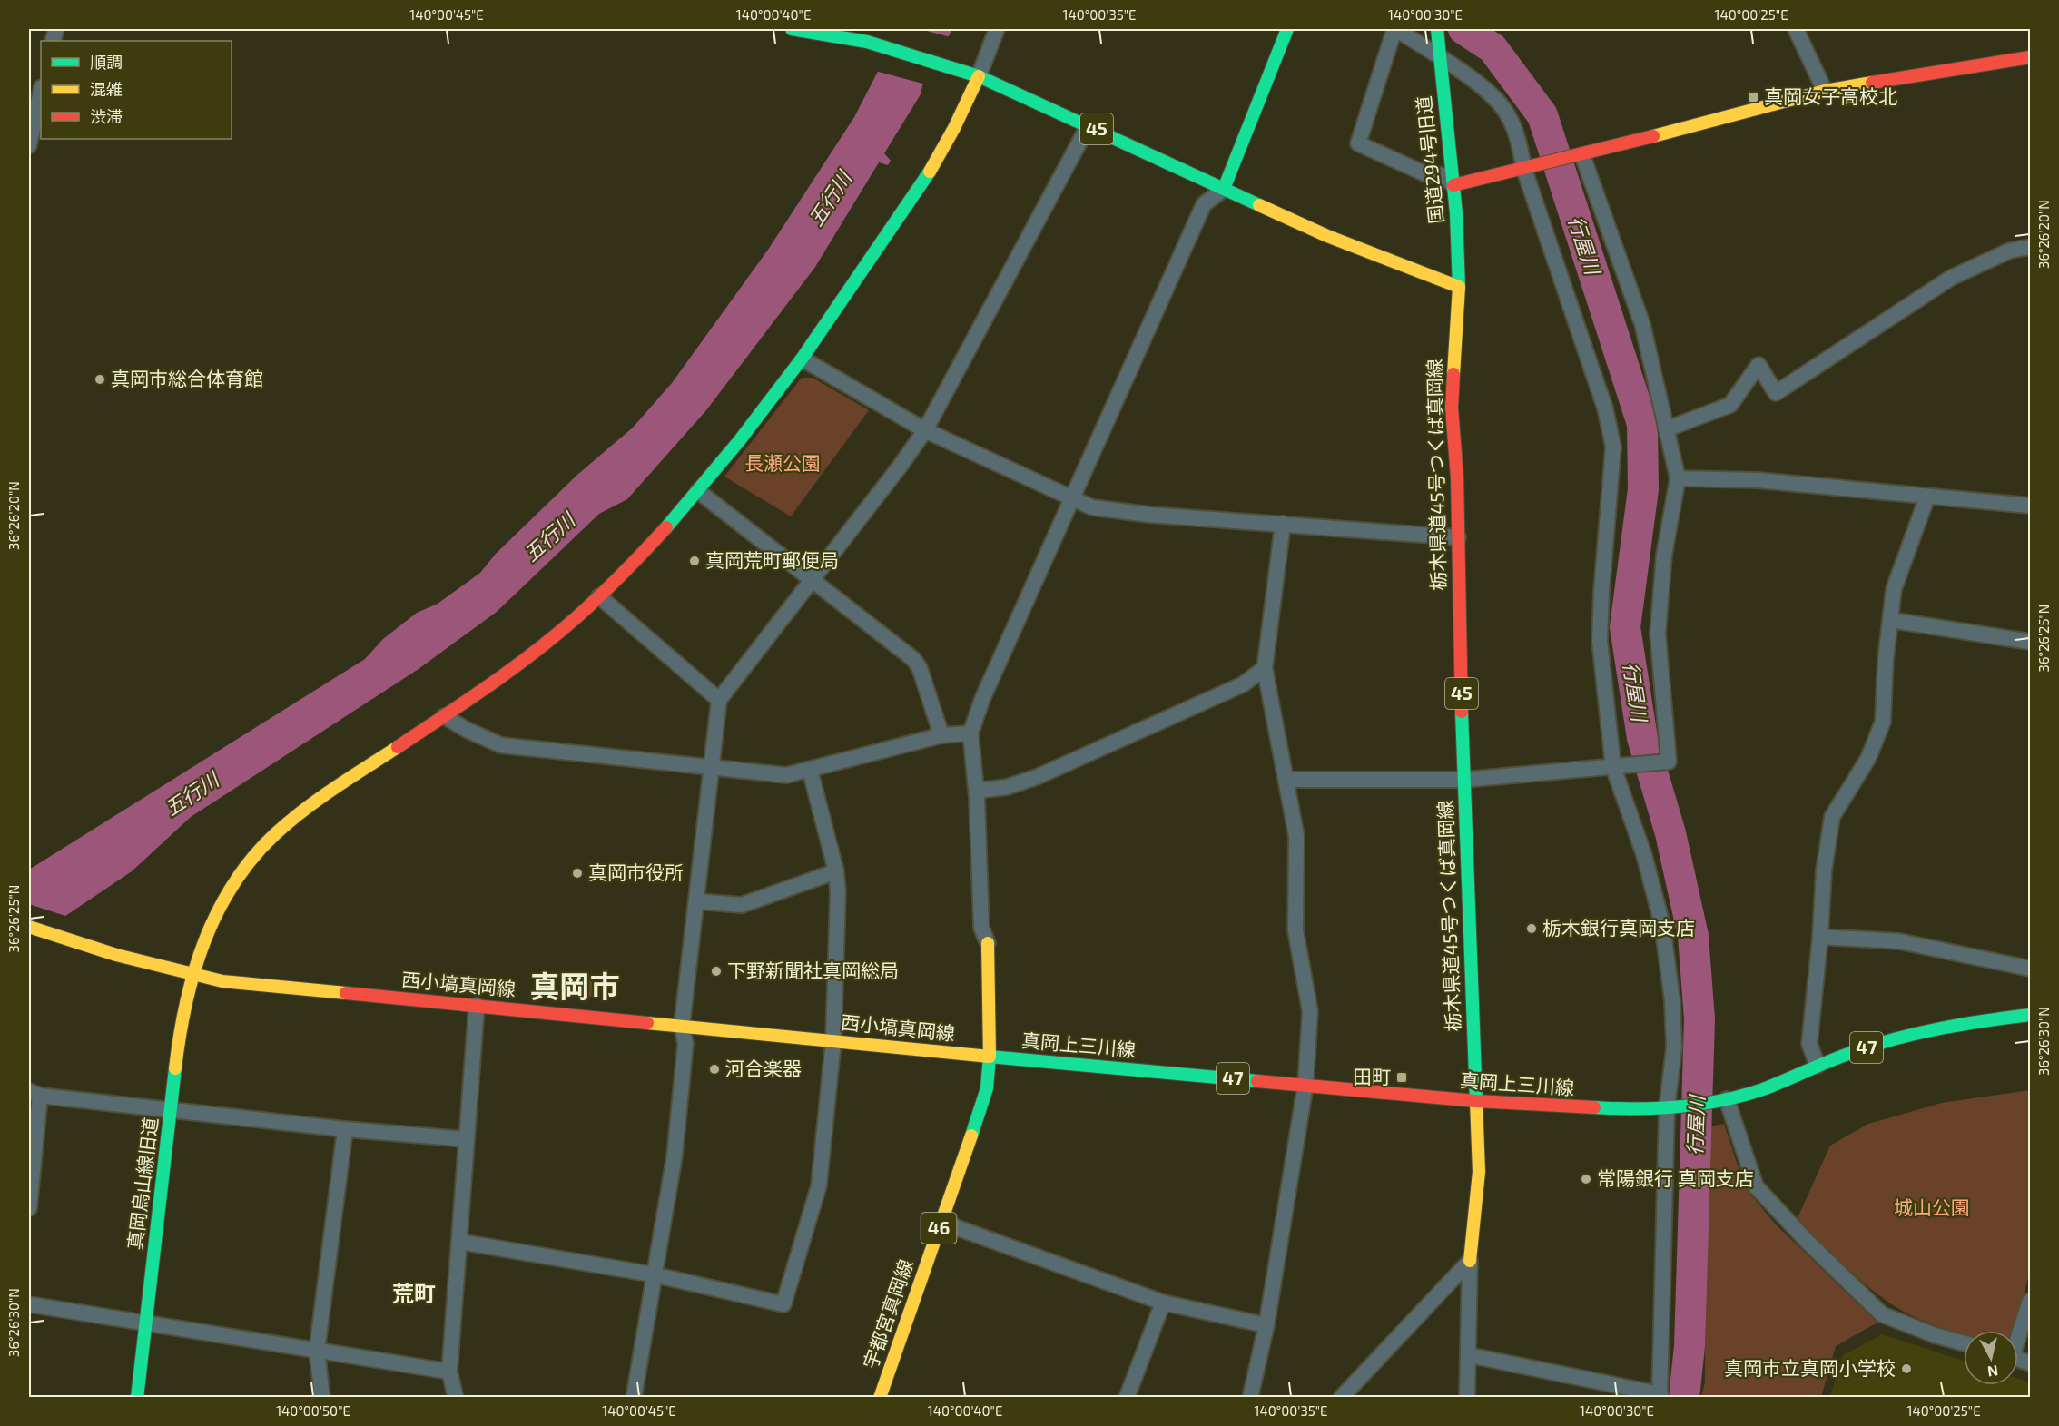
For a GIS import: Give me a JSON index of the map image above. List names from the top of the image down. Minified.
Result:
{"streets":{"main road":["45","国道294号旧道","栃木県道45号つくば真岡線","西小塙真岡線","真岡上三川線","47","真岡烏山線旧道","46","宇都宮真岡線"]},"crossings":[["45","国道294号旧道"],["45","栃木県道45号つくば真岡線"],["45","真岡烏山線旧道"],["国道294号旧道","栃木県道45号つくば真岡線"],["栃木県道45号つくば真岡線","真岡上三川線"],["西小塙真岡線","真岡上三川線"],["西小塙真岡線","真岡烏山線旧道"],["西小塙真岡線","宇都宮真岡線"],["真岡上三川線","宇都宮真岡線"]],"districts":["真岡市","荒町"],"water":["五行川","行屋川"],"parks":["長瀬公園","城山公園"],"places":{"transit":["真岡女子高校北","田町"],"other":["真岡市総合体育館","真岡荒町郵便局","真岡市役所","栃木銀行真岡支店","下野新聞社真岡総局","河合楽器","常陽銀行 真岡支店","真岡市立真岡小学校"]},"legend":["順調","混雑","渋滞"],"north":"bottom","coordinates":["140°00'45\"E","140°00'40\"E","140°00'35\"E","140°00'30\"E","140°00'25\"E","36°26'20\"N","36°26'25\"N","36°26'30\"N","140°00'50\"E"]}
